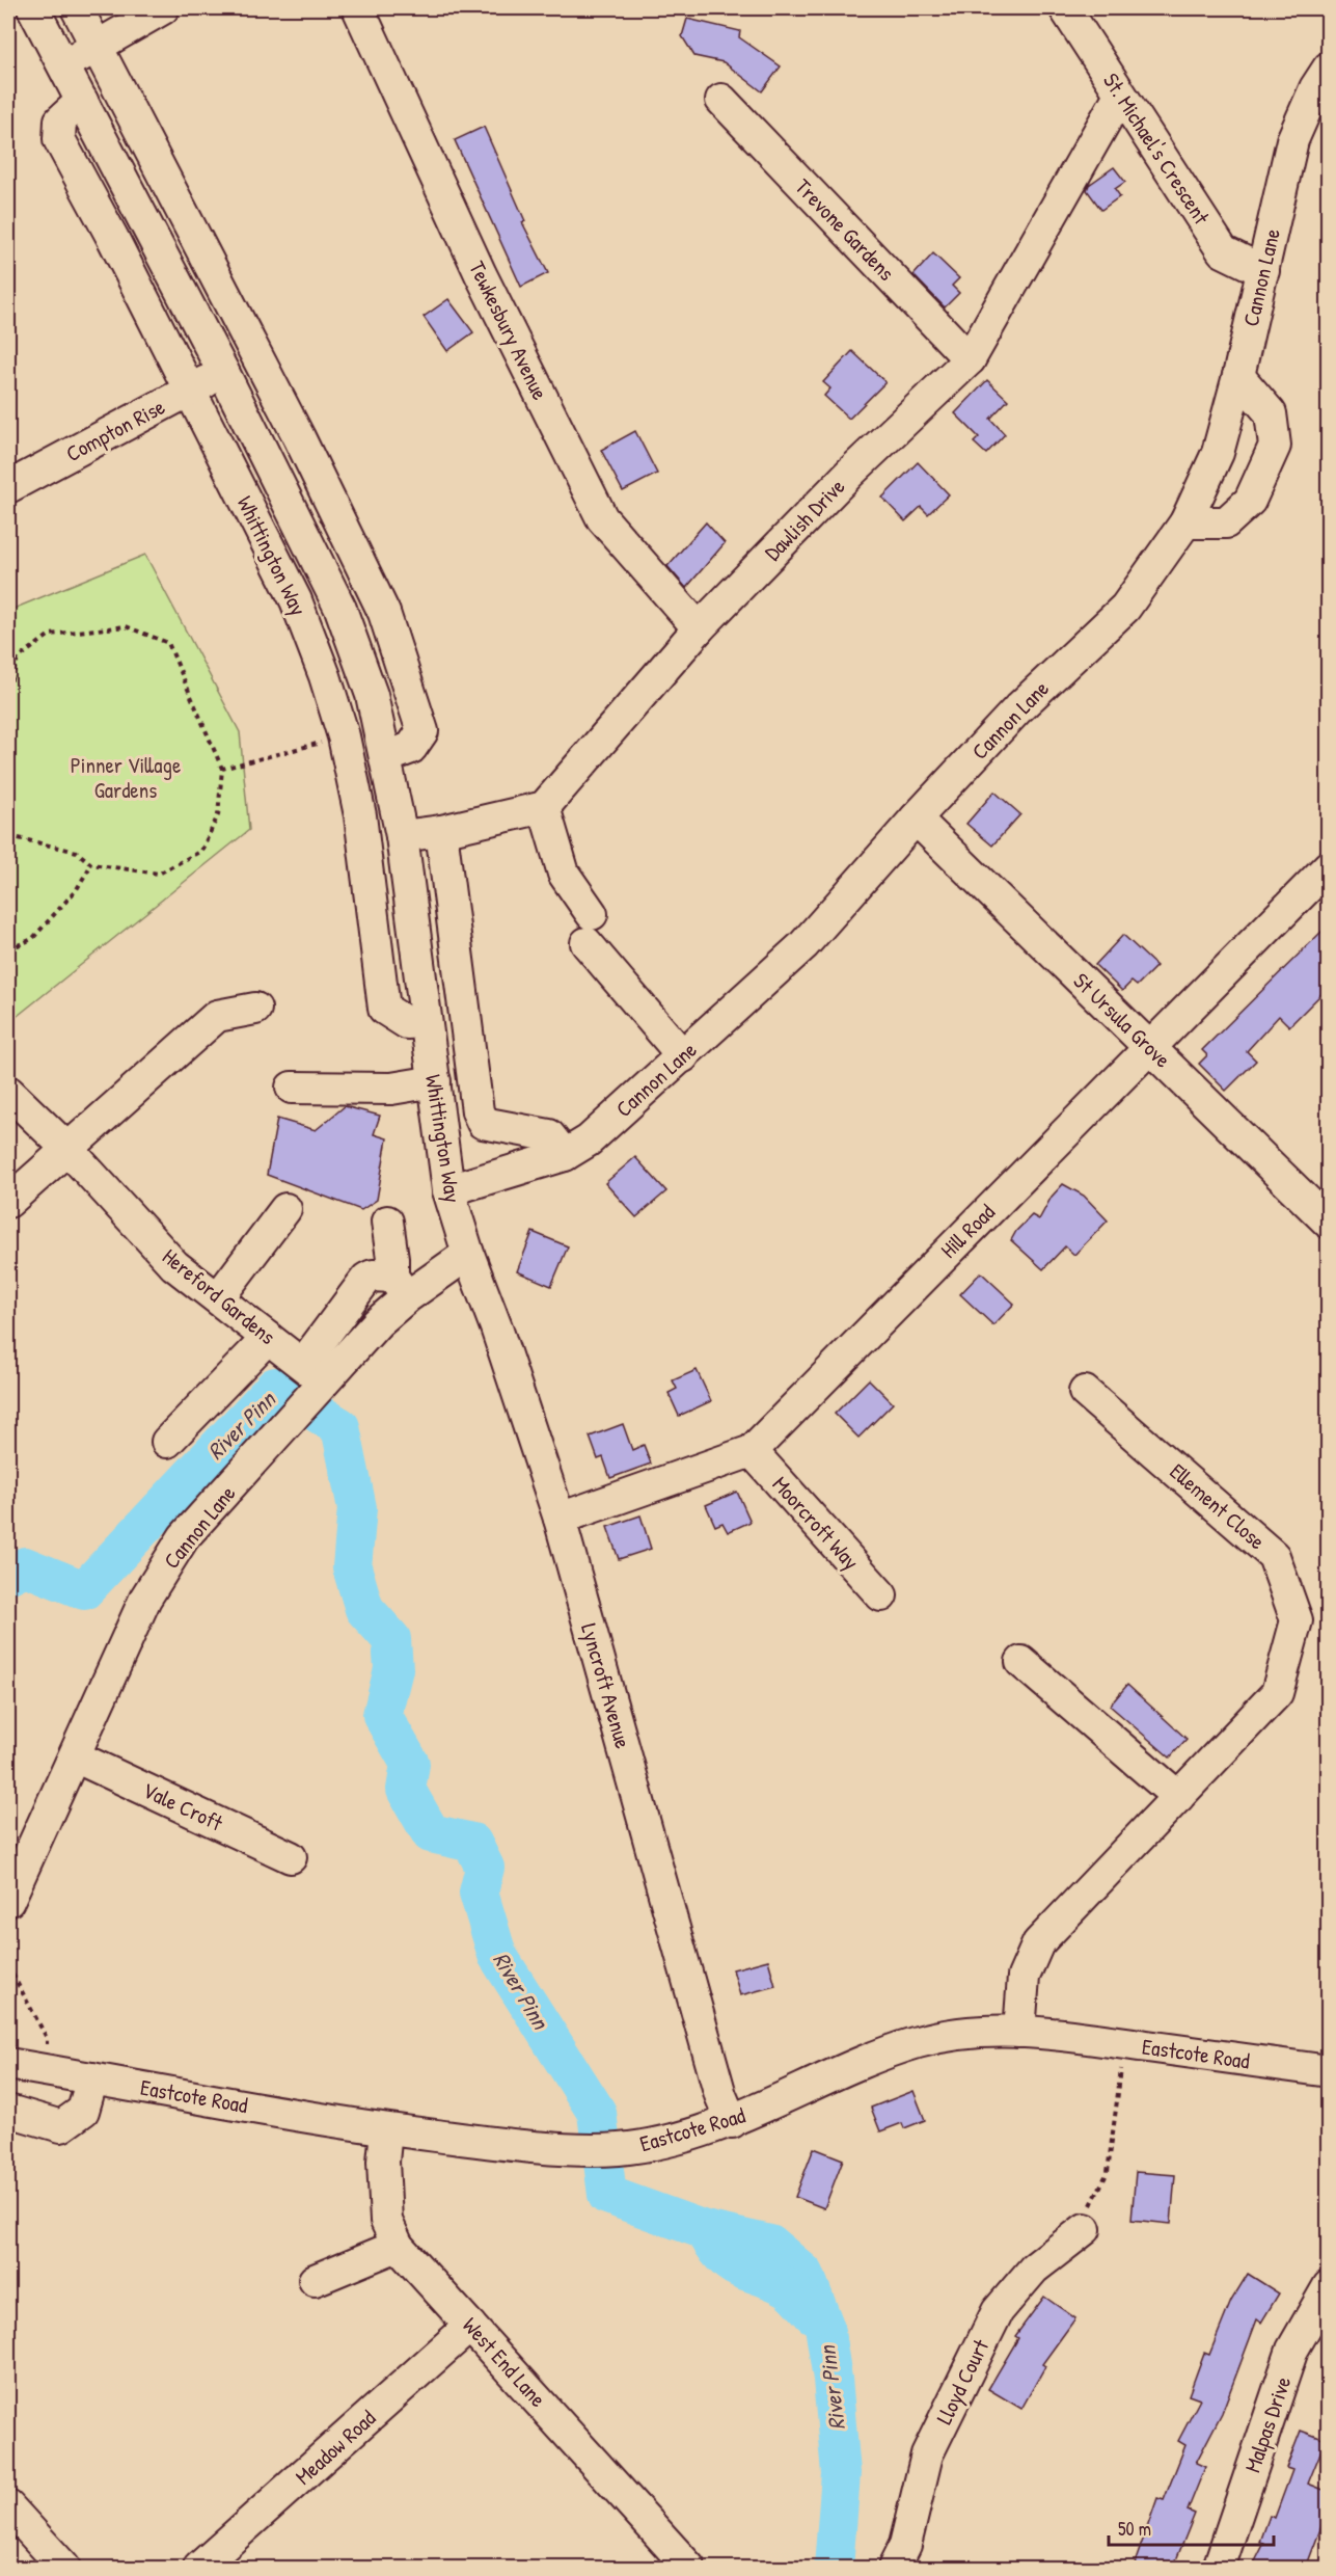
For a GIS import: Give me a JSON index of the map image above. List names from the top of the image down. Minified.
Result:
{"streets":{"street":["St. Michael's Crescent","Trevone Gardens","Cannon Lane","Tewkesbury Avenue","Compton Rise","Dawlish Drive","Whittington Way","St Ursula Grove","Hill Road","Hereford Gardens","Ellement Close","Moorcroft Way","Lyncroft Avenue","Vale Croft","Eastcote Road","West End Lane","Lloyd Court","Malpas Drive","Meadow Road"]},"crossings":[["St. Michael's Crescent","Cannon Lane"],["St. Michael's Crescent","Dawlish Drive"],["Trevone Gardens","Dawlish Drive"],["Cannon Lane","Whittington Way"],["Cannon Lane","St Ursula Grove"],["Cannon Lane","Hereford Gardens"],["Cannon Lane","Lyncroft Avenue"],["Cannon Lane","Vale Croft"],["Tewkesbury Avenue","Dawlish Drive"],["Compton Rise","Whittington Way"],["Whittington Way","Lyncroft Avenue"],["St Ursula Grove","Hill Road"],["Hill Road","Moorcroft Way"],["Hill Road","Lyncroft Avenue"],["Ellement Close","Eastcote Road"],["Lyncroft Avenue","Eastcote Road"],["Eastcote Road","West End Lane"],["West End Lane","Meadow Road"]],"water":["River Pinn"],"parks":["Pinner Village Gardens"],"scale_bar":"50 m"}
